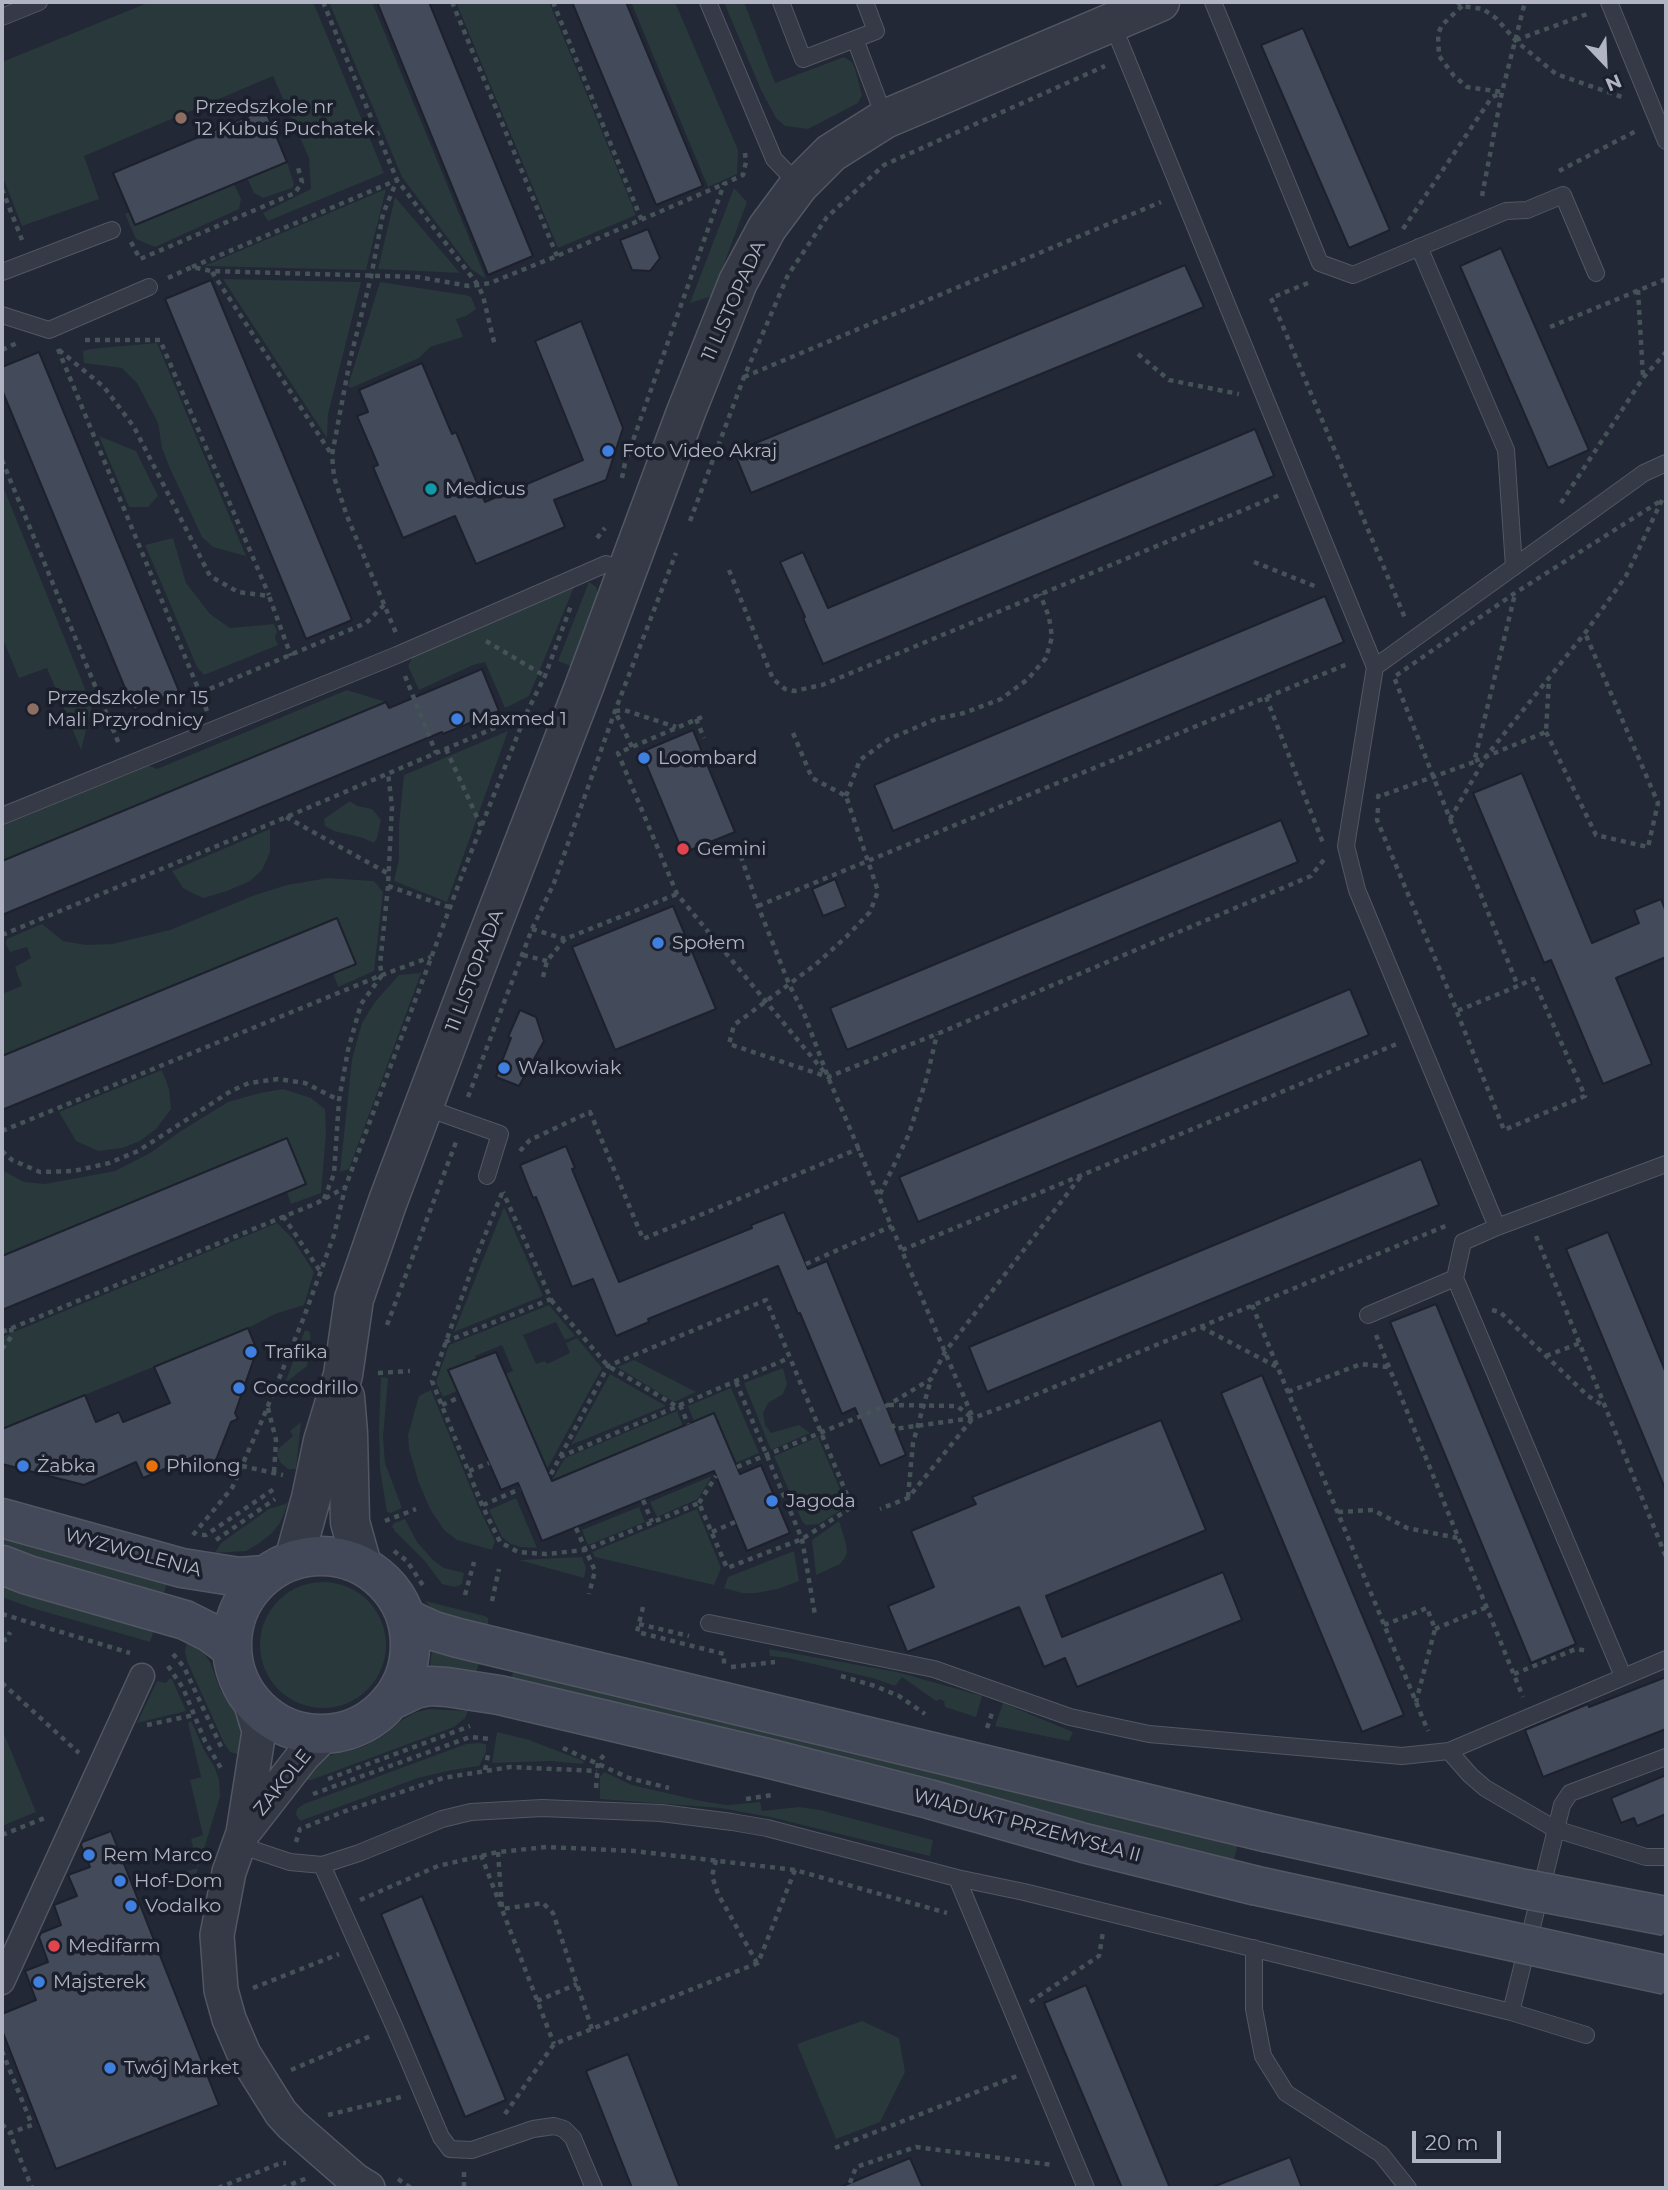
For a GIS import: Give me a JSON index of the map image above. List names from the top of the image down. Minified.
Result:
{"streets":{"main road":["WYZWOLENIA","WIADUKT PRZEMYSŁA II"],"street":["11 LISTOPADA","ZAKOLE"]},"crossings":[["11 LISTOPADA","WYZWOLENIA"],["11 LISTOPADA","ZAKOLE"],["11 LISTOPADA","WIADUKT PRZEMYSŁA II"],["WYZWOLENIA","ZAKOLE"],["WYZWOLENIA","WIADUKT PRZEMYSŁA II"],["ZAKOLE","WIADUKT PRZEMYSŁA II"]],"places":["Przedszkole nr 12 Kubuś Puchatek","Foto Video Akraj","Medicus","Przedszkole nr 15 Mali Przyrodnicy","Maxmed 1","Loombard","Gemini","Społem","Walkowiak","Trafika","Coccodrillo","Żabka","Philong","Jagoda","Rem Marco","Hof-Dom","Vodalko","Medifarm","Majsterek","Twój Market"],"scale_bar":"20 m","north":"bottom right"}
